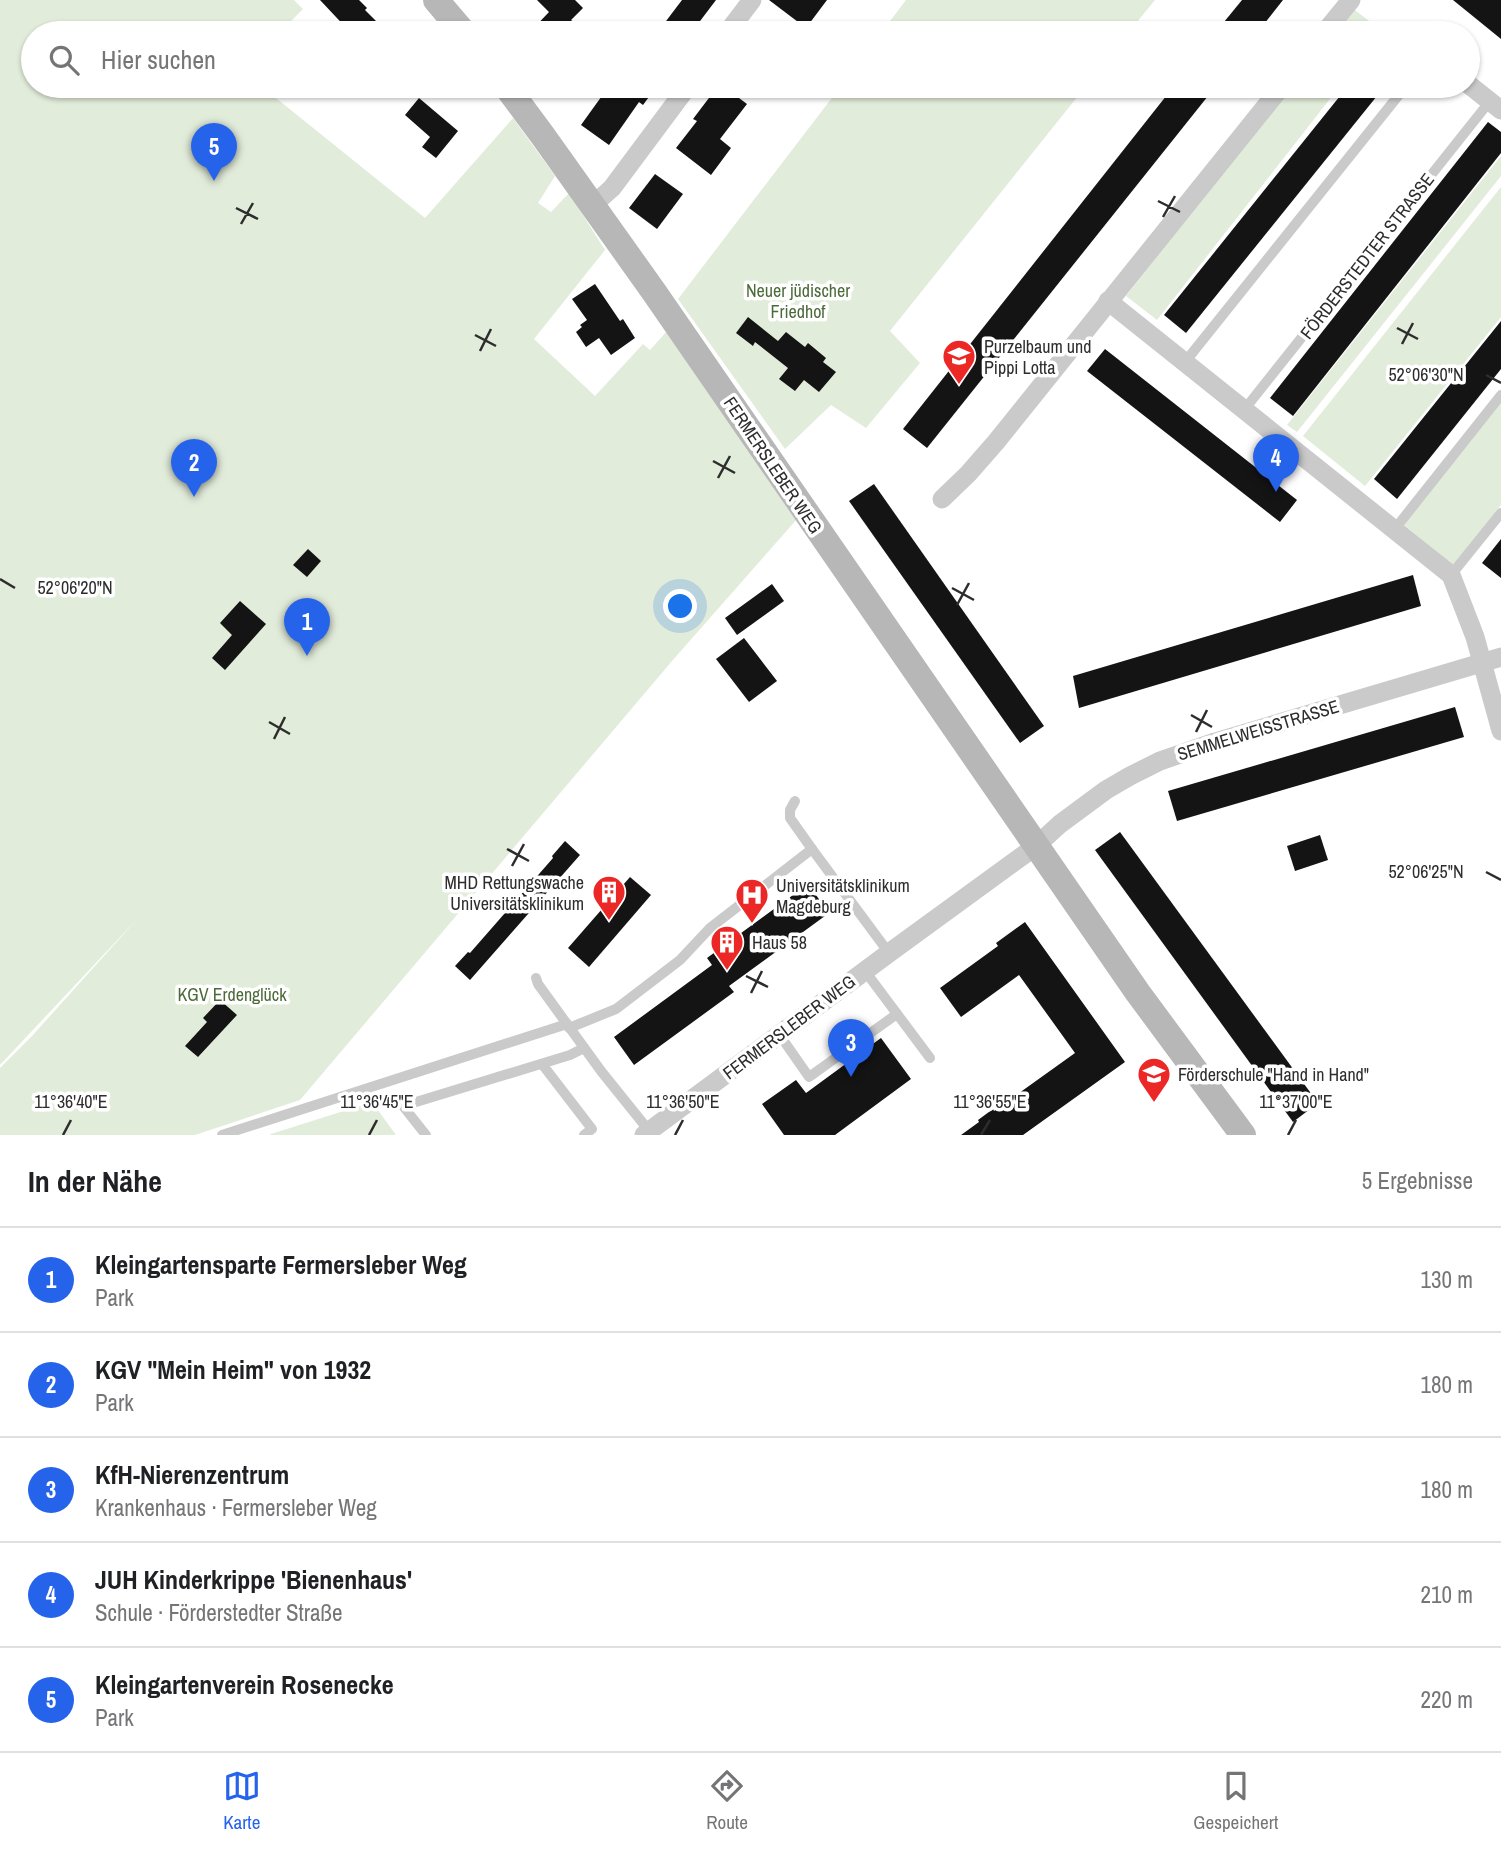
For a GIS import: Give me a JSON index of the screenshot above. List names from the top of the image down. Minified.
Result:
{"streets":{"street":["FÖRDERSTEDTER STRASSE","FERMERSLEBER WEG","SEMMELWEISSTRASSE"]},"crossings":[["FERMERSLEBER WEG","SEMMELWEISSTRASSE"]],"parks":["Neuer jüdischer Friedhof","KGV Erdenglück"],"places":{"school or university":["Purzelbaum und Pippi Lotta","Förderschule \"Hand in Hand\""],"building":["MHD Rettungswache Universitätsklinikum","Haus 58"],"hospital":["Universitätsklinikum Magdeburg"]},"page":{"search":"Hier suchen","pins":["5","4","2","1","3"],"heading":["In der Nähe","5 Ergebnisse"],"list":[{"mark":"1","name":"Kleingartensparte Fermersleber Weg","note":"Park","value":"130 m"},{"mark":"2","name":"KGV \"Mein Heim\" von 1932","note":"Park","value":"180 m"},{"mark":"3","name":"KfH-Nierenzentrum","note":"Krankenhaus · Fermersleber Weg","value":"180 m"},{"mark":"4","name":"JUH Kinderkrippe 'Bienenhaus'","note":"Schule · Förderstedter Straße","value":"210 m"},{"mark":"5","name":"Kleingartenverein Rosenecke","note":"Park","value":"220 m"}],"nav":["Karte","Route","Gespeichert"]},"coordinates":["52°06'30\"N","52°06'20\"N","52°06'25\"N","11°36'40\"E","11°36'45\"E","11°36'50\"E","11°36'55\"E","11°37'00\"E"]}
